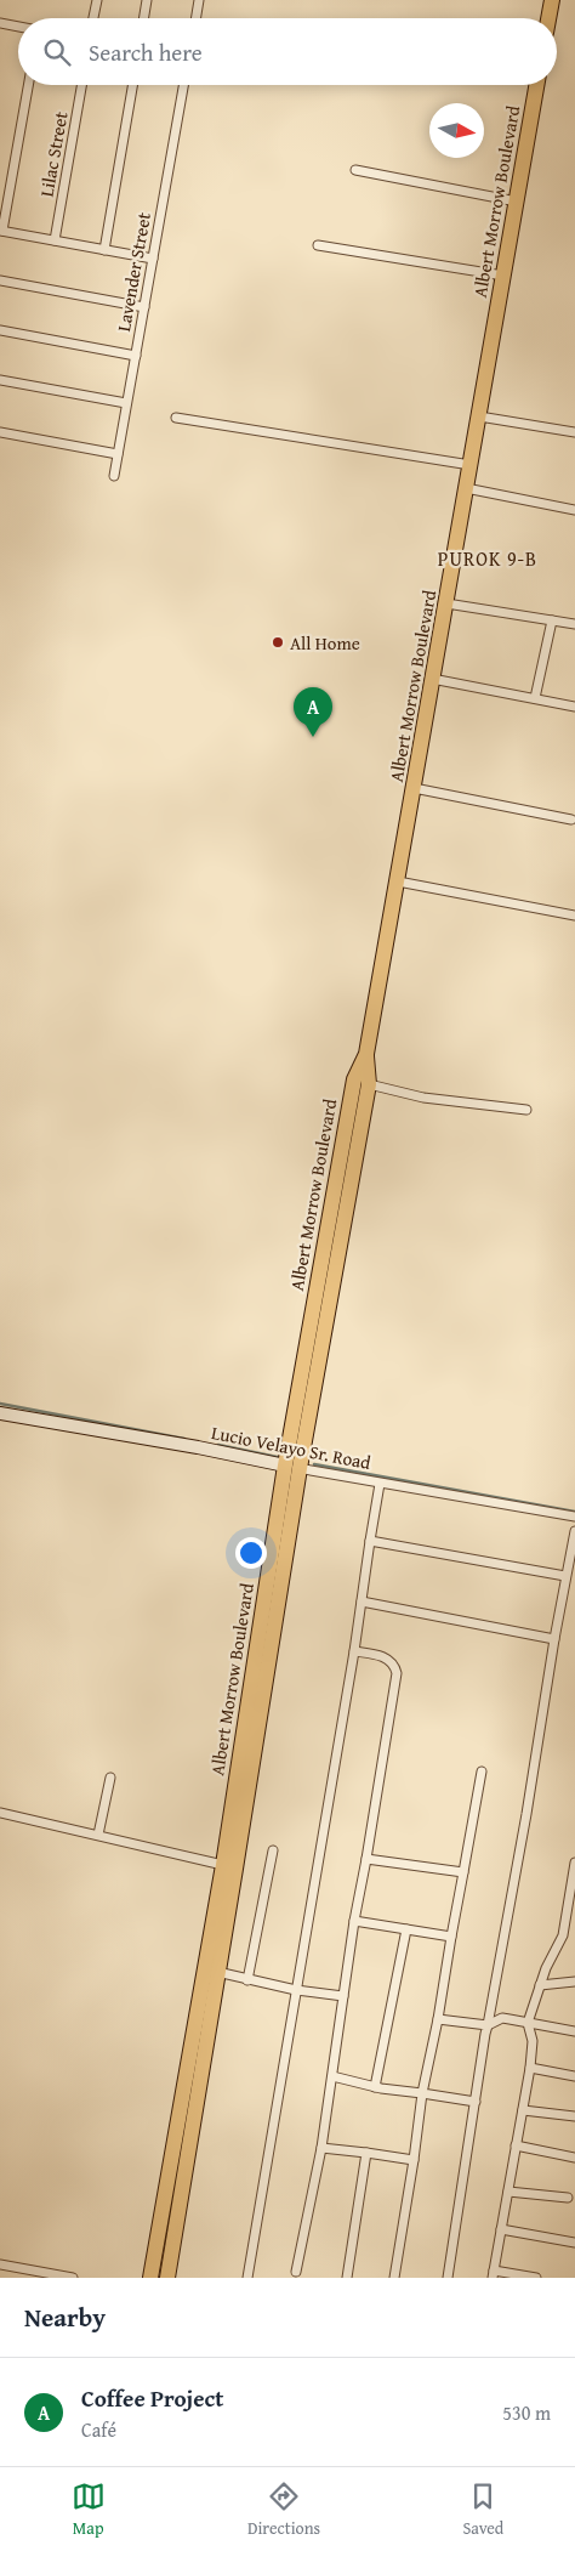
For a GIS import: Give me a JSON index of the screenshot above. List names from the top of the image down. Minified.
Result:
{"streets":{"highway":["Albert Morrow Boulevard"],"main road":["Lucio Velayo Sr. Road"],"street":["Lilac Street","Lavender Street"]},"crossings":[["Albert Morrow Boulevard","Lucio Velayo Sr. Road"]],"districts":["PUROK 9-B"],"places":["All Home"],"north":"right","page":{"search":"Search here","pins":"A","heading":"Nearby","list":[{"mark":"A","name":"Coffee Project","note":"Café","value":"530 m"}],"nav":["Map","Directions","Saved"]}}
